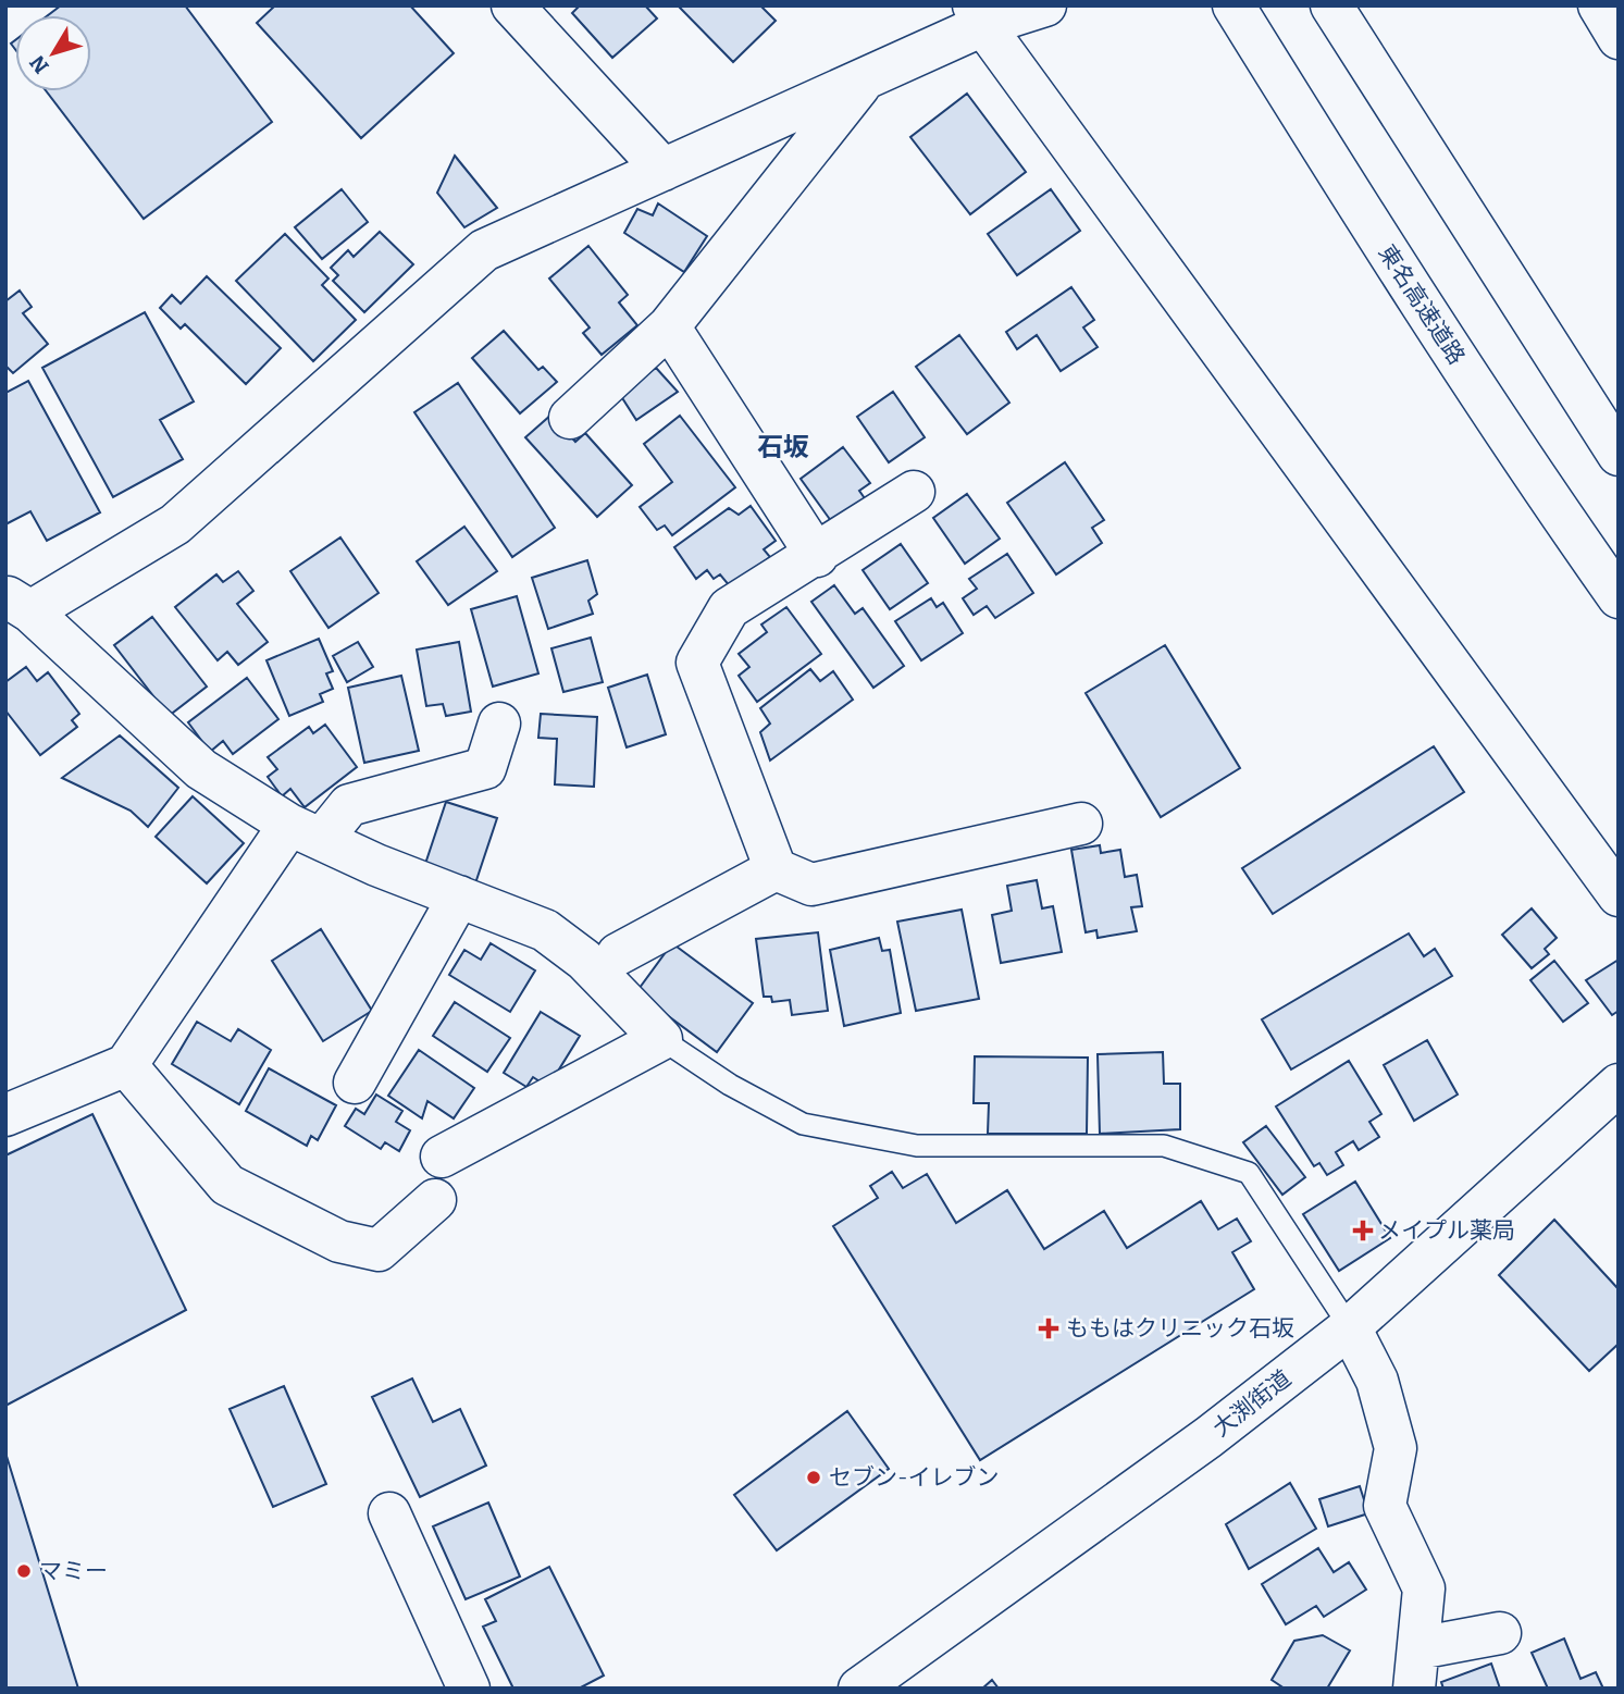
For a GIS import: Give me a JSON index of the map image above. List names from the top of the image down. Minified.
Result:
{"streets":{"main road":["東名高速道路","大渕街道"]},"districts":["石坂"],"places":{"health":["メイプル薬局","ももはクリニック石坂"],"other":["セブン-イレブン","マミー"]},"north":"bottom left"}
